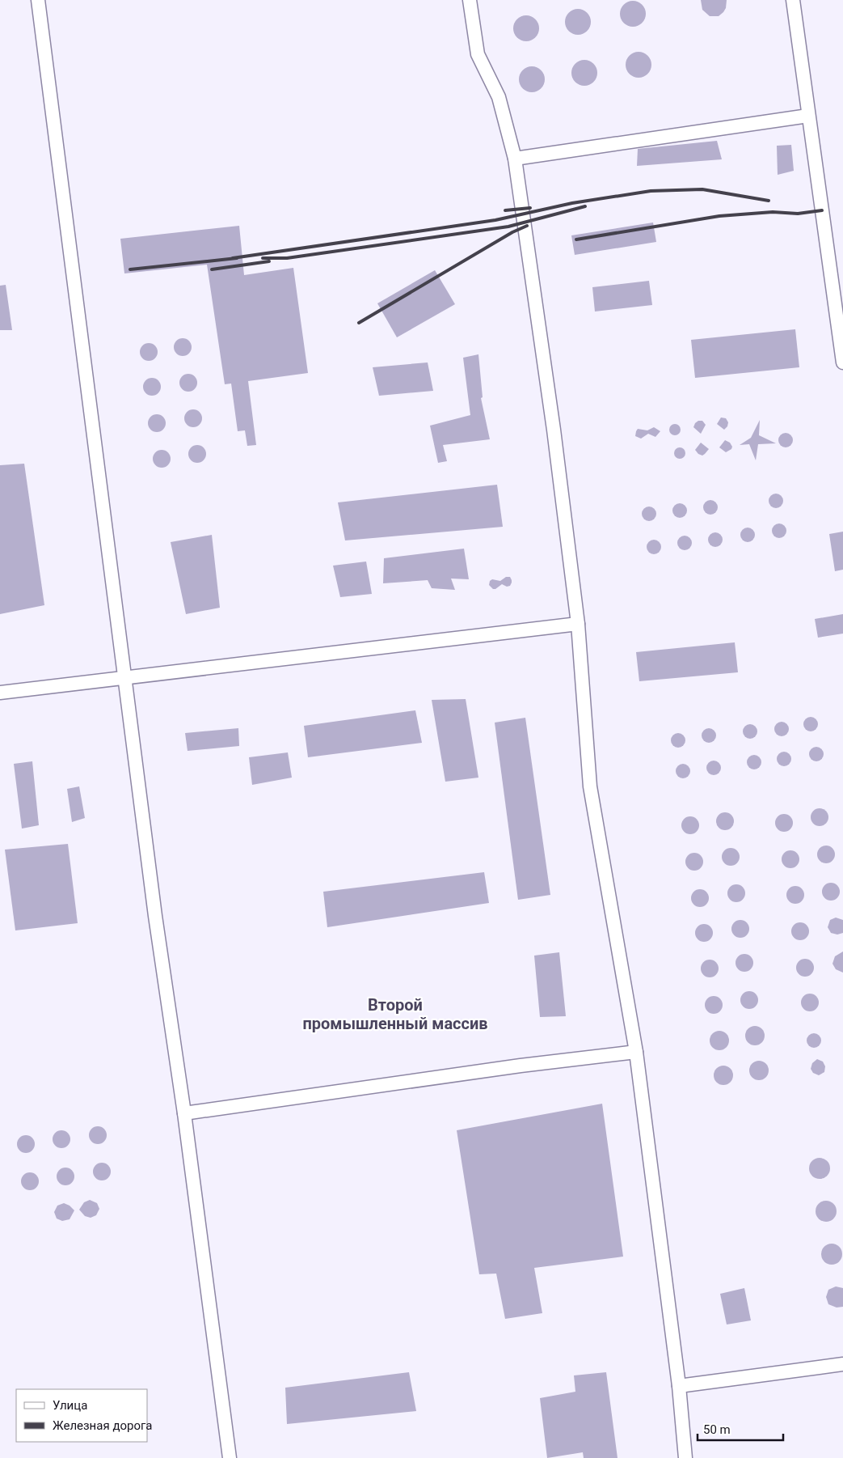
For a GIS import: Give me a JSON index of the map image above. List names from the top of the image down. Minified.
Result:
{"districts":["Второй промышленный массив"],"legend":["Улица","Железная дорога"],"scale_bar":"50 m"}
